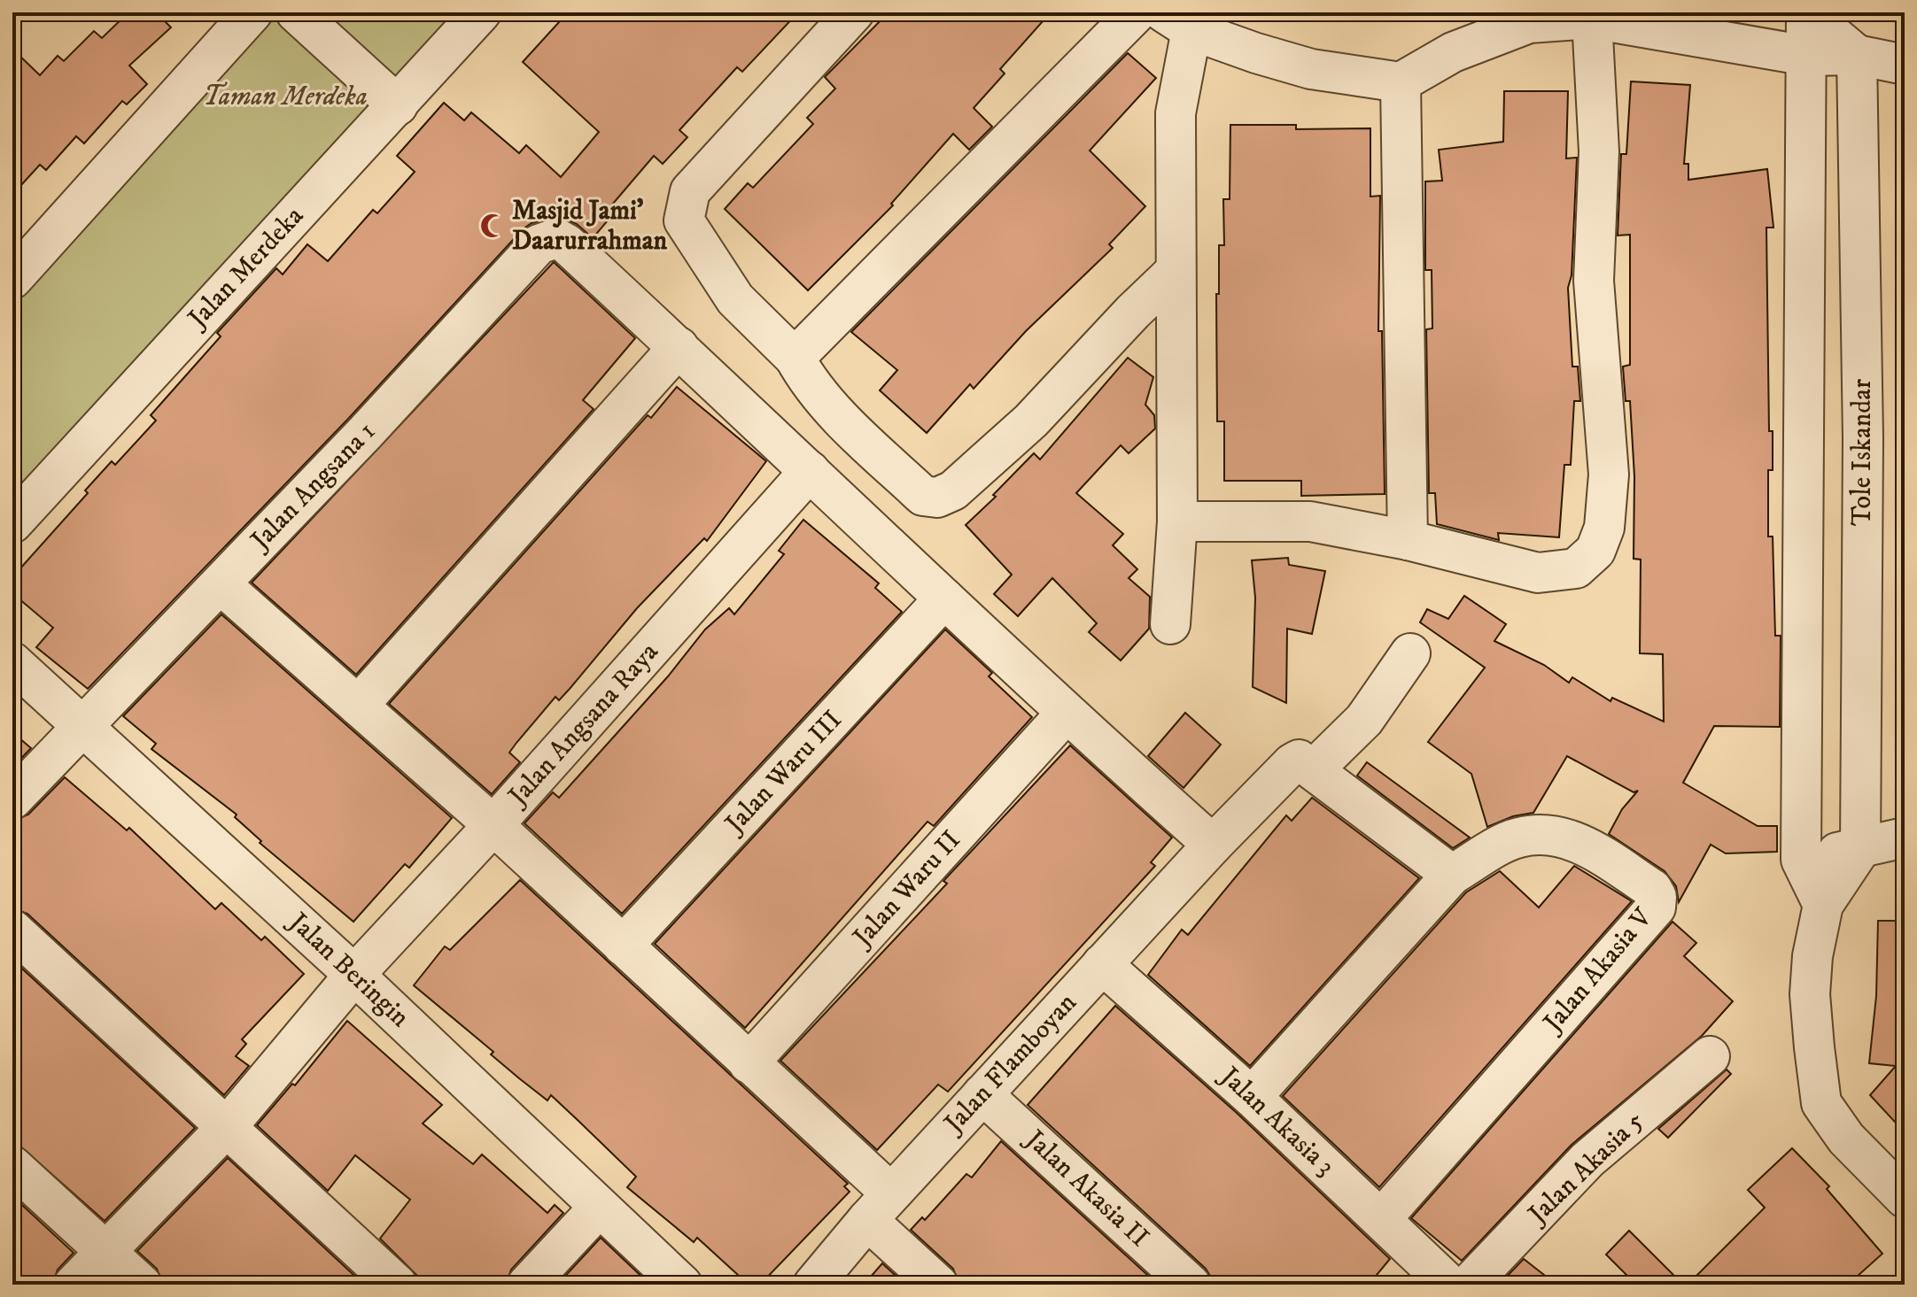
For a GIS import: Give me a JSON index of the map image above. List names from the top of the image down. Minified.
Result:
{"streets":{"street":["Jalan Merdeka","Tole Iskandar","Jalan Angsana 1","Jalan Angsana Raya","Jalan Waru III","Jalan Waru II","Jalan Beringin","Jalan Akasia V","Jalan Flamboyan","Jalan Akasia 3","Jalan Akasia 5","Jalan Akasia II"]},"crossings":[["Jalan Angsana 1","Jalan Beringin"],["Jalan Angsana Raya","Jalan Beringin"],["Jalan Akasia V","Jalan Akasia 3"],["Jalan Flamboyan","Jalan Akasia 3"],["Jalan Flamboyan","Jalan Akasia II"]],"parks":["Taman Merdeka"],"places":{"mosque":["Masjid Jami' Daarurrahman"]}}
